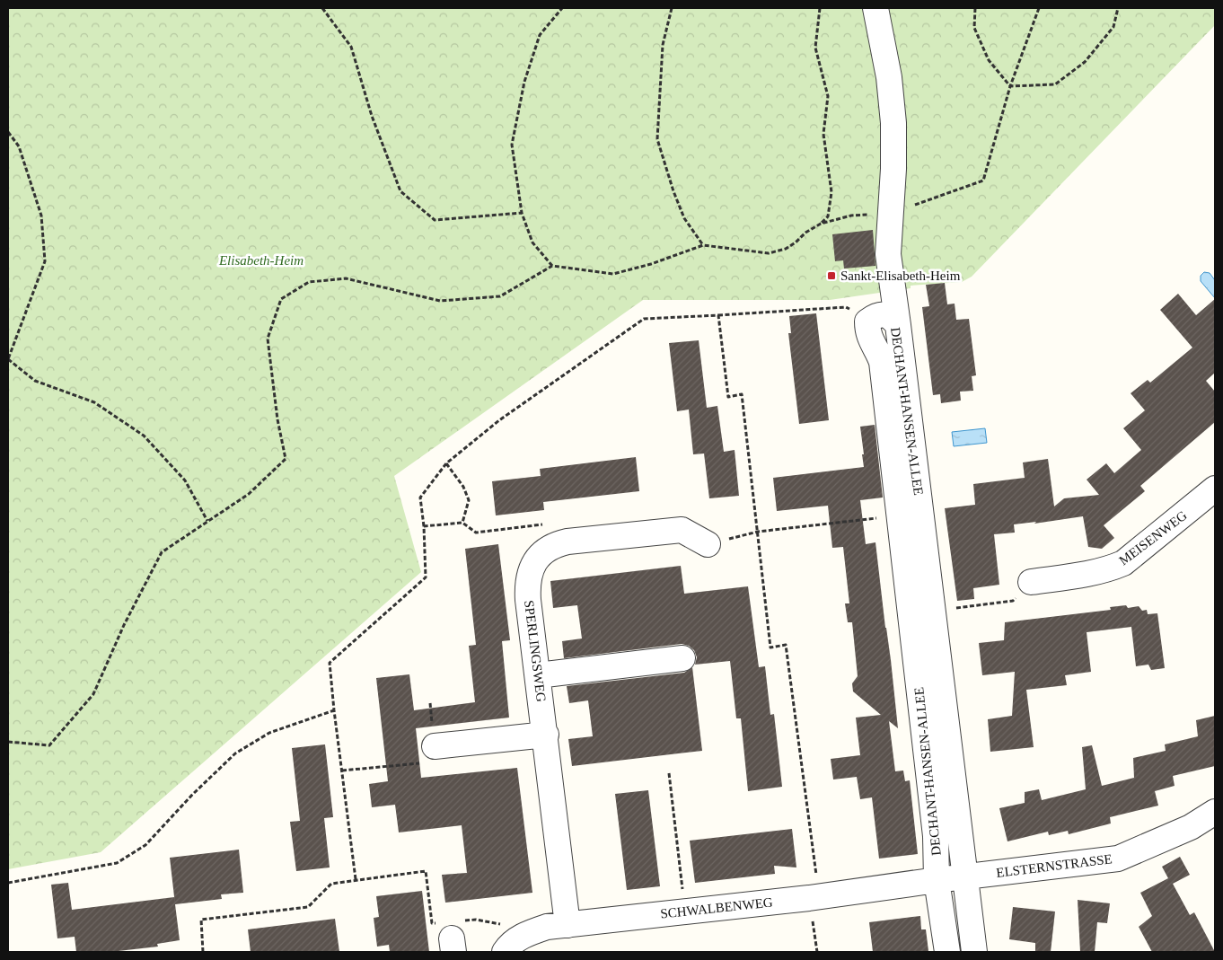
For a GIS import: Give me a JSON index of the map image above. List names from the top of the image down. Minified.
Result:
{"streets":{"street":["DECHANT-HANSEN-ALLEE","MEISENWEG","SPERLINGSWEG","ELSTERNSTRASSE","SCHWALBENWEG"]},"crossings":[["DECHANT-HANSEN-ALLEE","ELSTERNSTRASSE"],["DECHANT-HANSEN-ALLEE","SCHWALBENWEG"],["SPERLINGSWEG","SCHWALBENWEG"],["ELSTERNSTRASSE","SCHWALBENWEG"]],"parks":["Elisabeth-Heim"],"places":{"transit":["Sankt-Elisabeth-Heim"]}}
